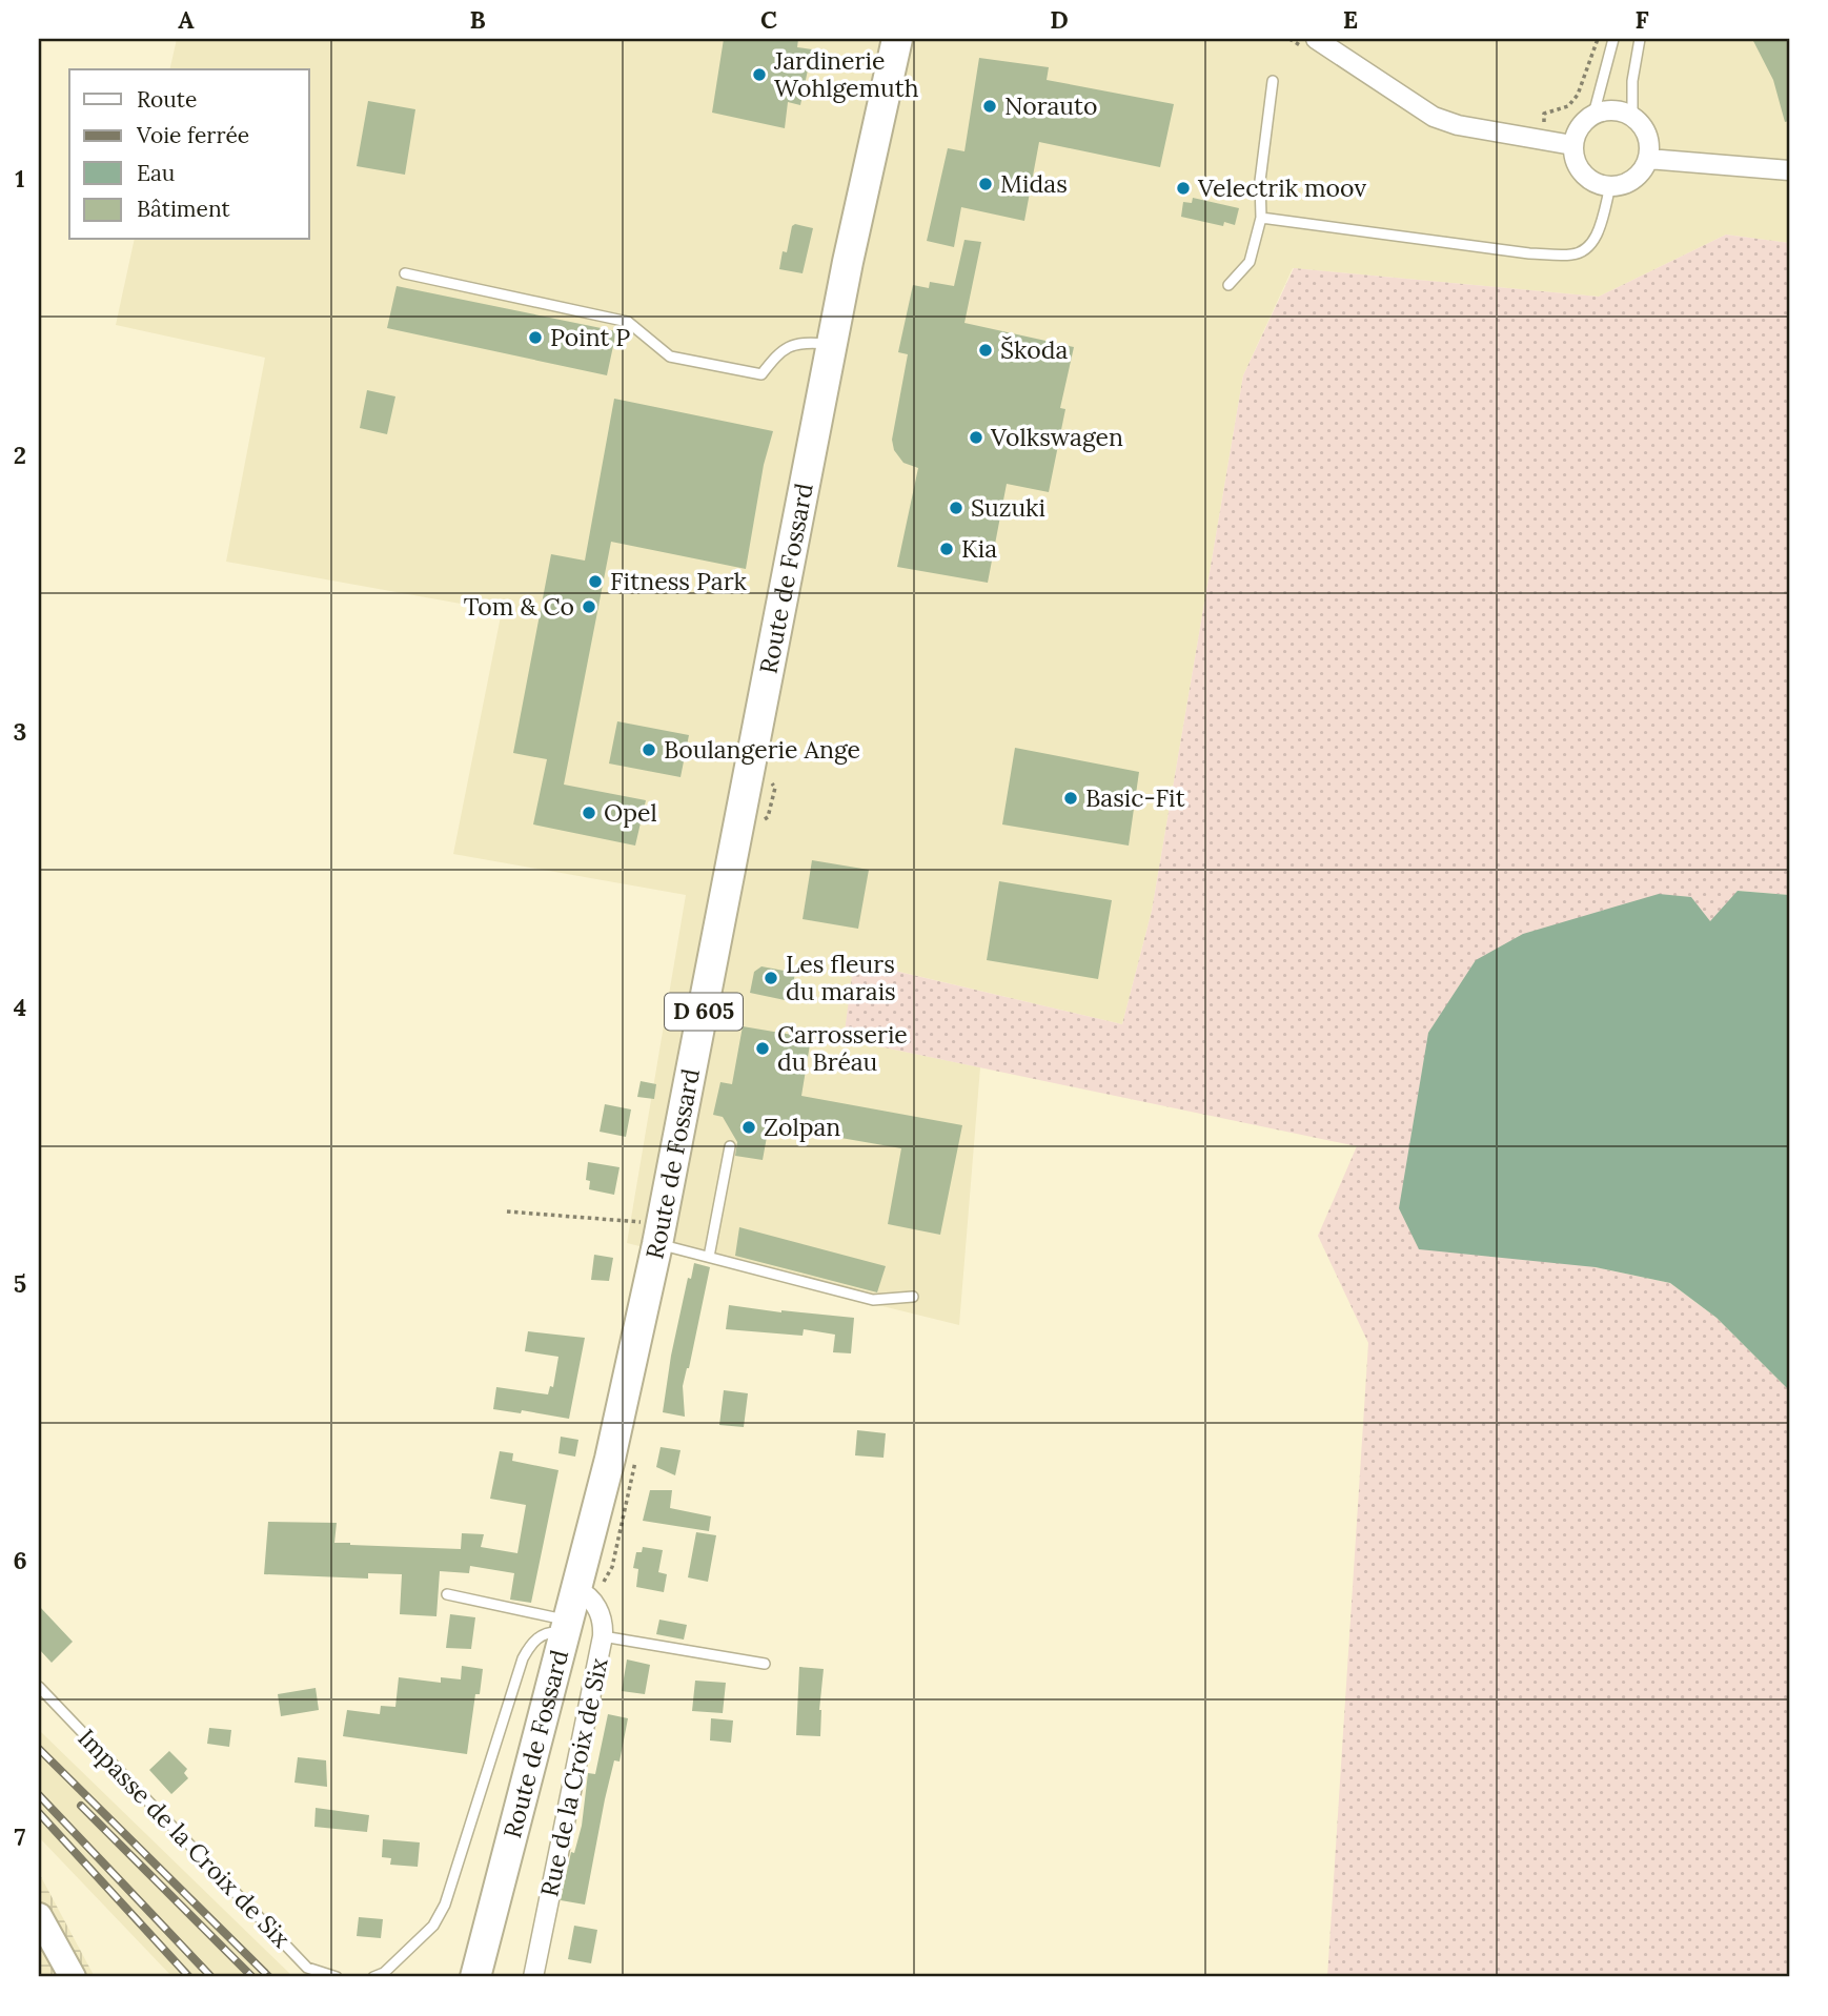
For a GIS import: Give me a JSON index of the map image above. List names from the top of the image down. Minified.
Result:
{"streets":{"main road":["Route de Fossard","D 605"],"street":["Rue de la Croix de Six"],"lane":["Impasse de la Croix de Six"]},"crossings":[["Route de Fossard","Rue de la Croix de Six"]],"places":["Jardinerie Wohlgemuth","Norauto","Midas","Velectrik moov","Point P","Škoda","Volkswagen","Suzuki","Kia","Fitness Park","Tom & Co","Boulangerie Ange","Basic-Fit","Opel","Les fleurs du marais","Carrosserie du Bréau","Zolpan"],"legend":["Route","Voie ferrée","Eau","Bâtiment"],"grid":{"columns":["A","B","C","D","E","F"],"rows":["1","2","3","4","5","6","7"]}}
